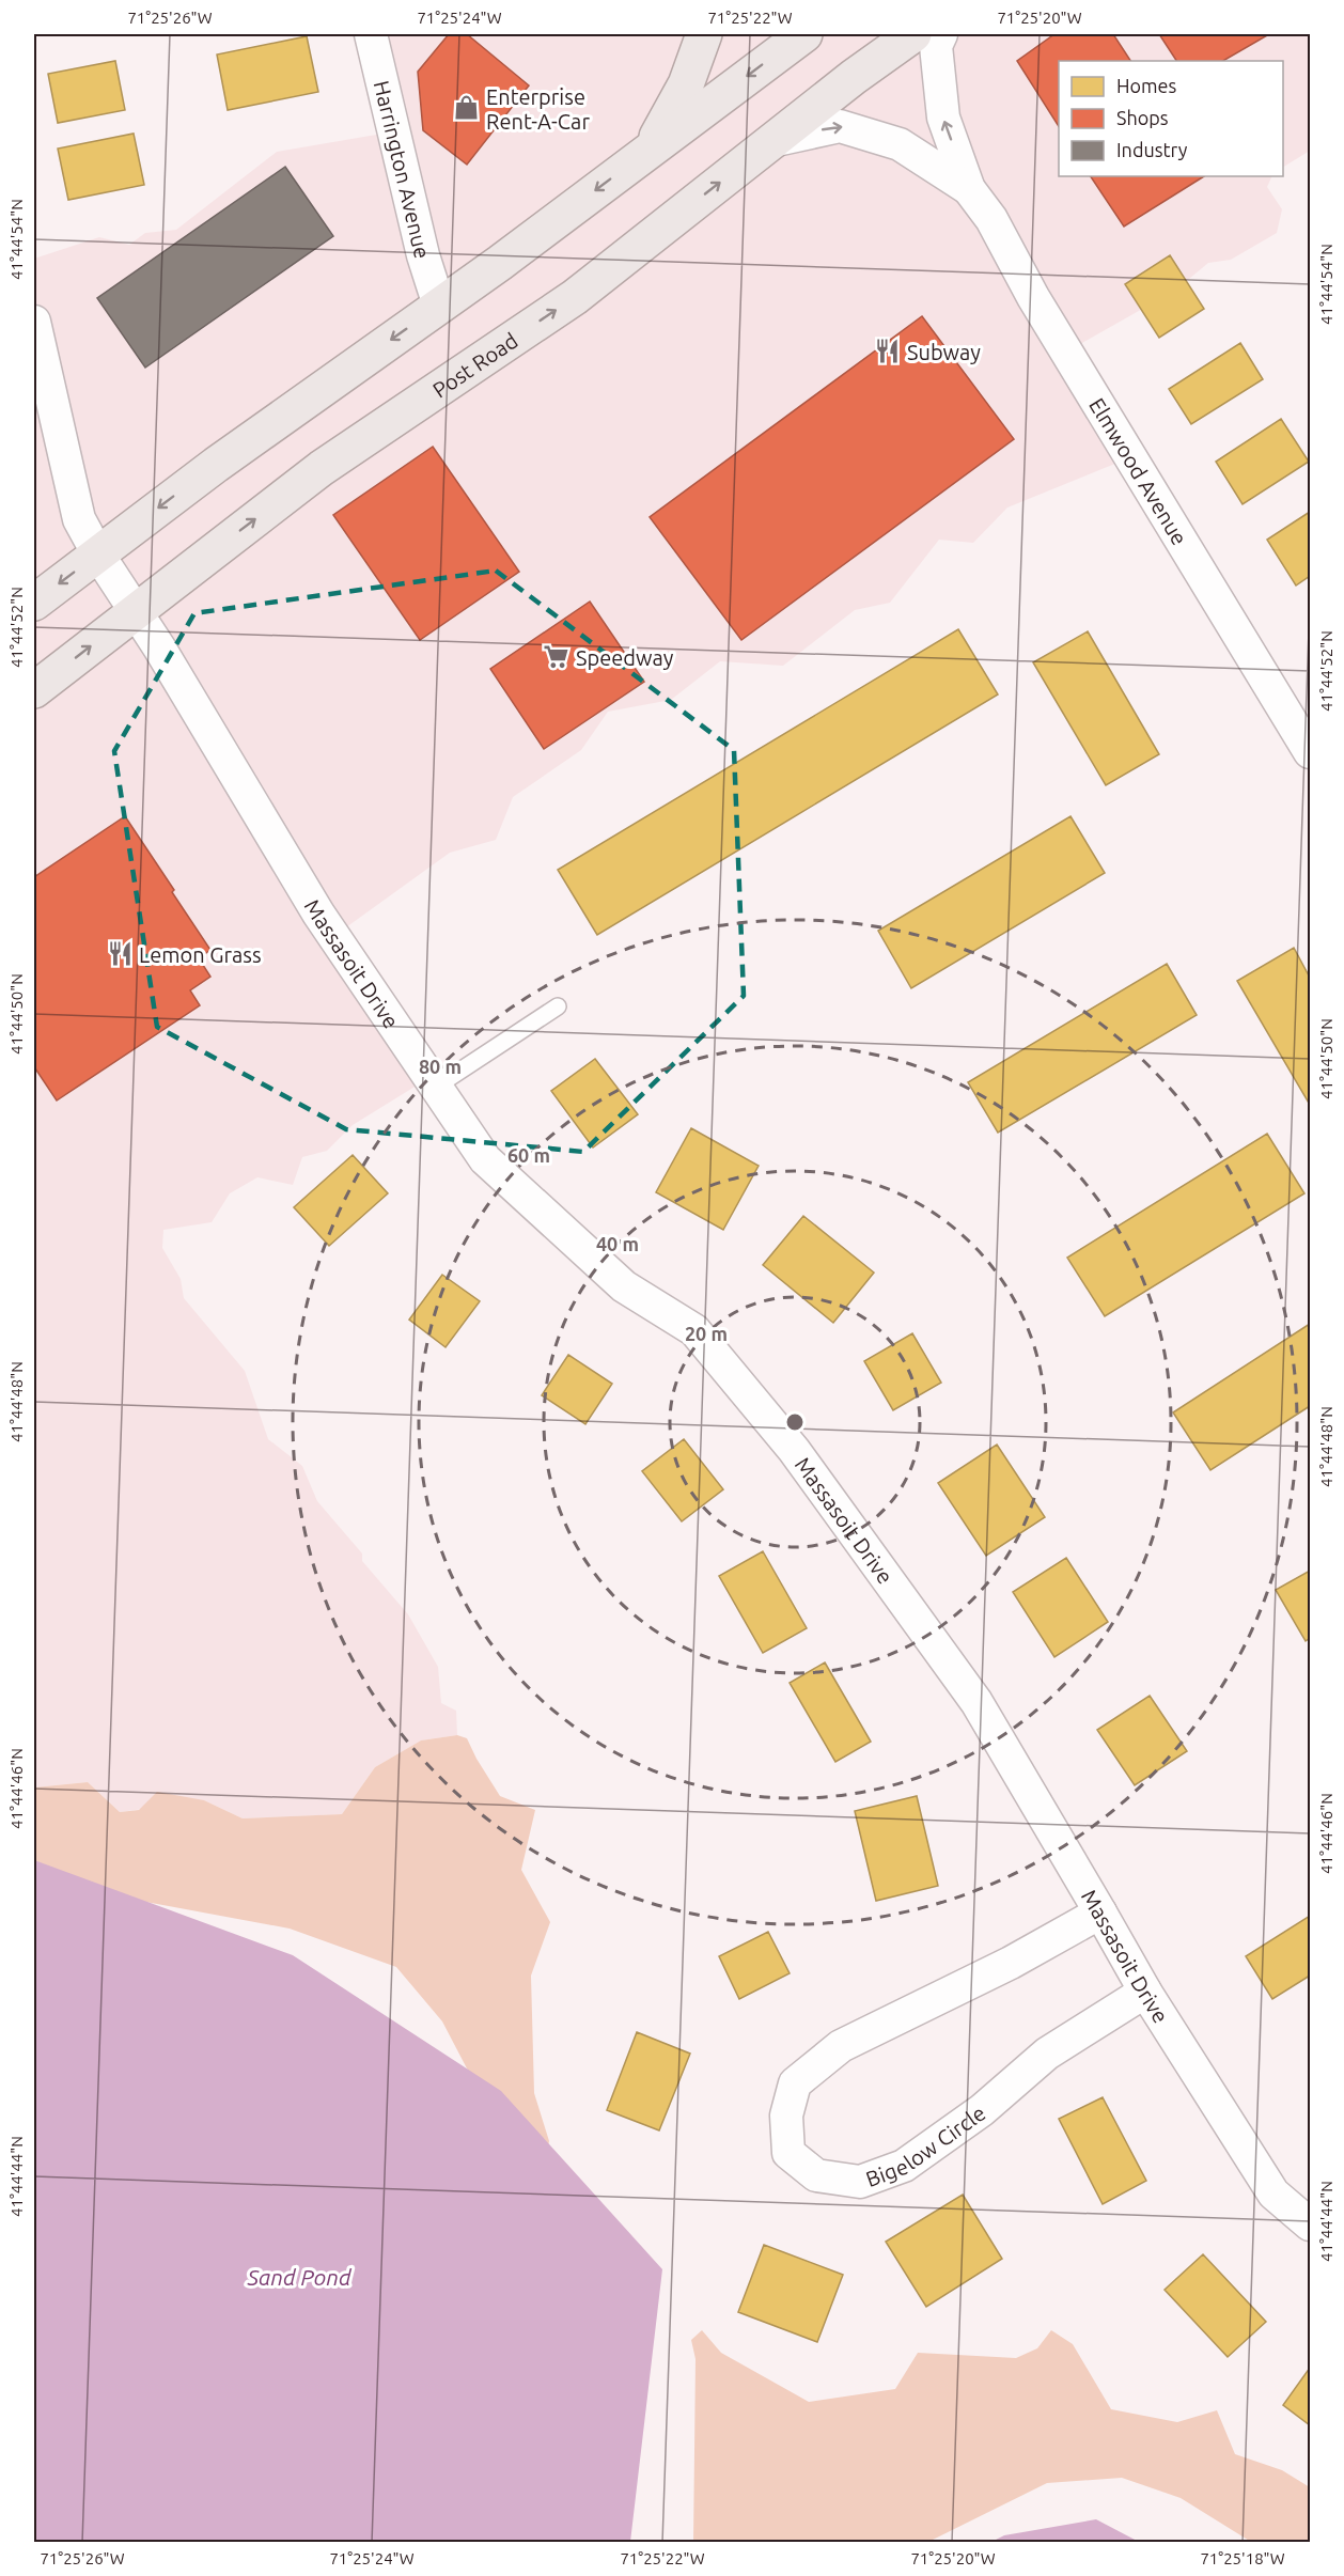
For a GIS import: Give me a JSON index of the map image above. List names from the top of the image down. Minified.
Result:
{"streets":{"main road":["Post Road"],"street":["Harrington Avenue","Elmwood Avenue","Massasoit Drive","Bigelow Circle"]},"crossings":[["Post Road","Elmwood Avenue"],["Post Road","Massasoit Drive"],["Massasoit Drive","Bigelow Circle"]],"water":["Sand Pond"],"places":{"shop":["Enterprise Rent-A-Car"],"restaurant":["Subway","Lemon Grass"],"supermarket":["Speedway"]},"legend":["Homes","Shops","Industry"],"coordinates":["71°25'26\"W","71°25'24\"W","71°25'22\"W","71°25'20\"W","41°44'54\"N","41°44'52\"N","41°44'50\"N","41°44'48\"N","41°44'46\"N","41°44'44\"N","71°25'18\"W"],"rings":["80 m","60 m","40 m","20 m"]}
